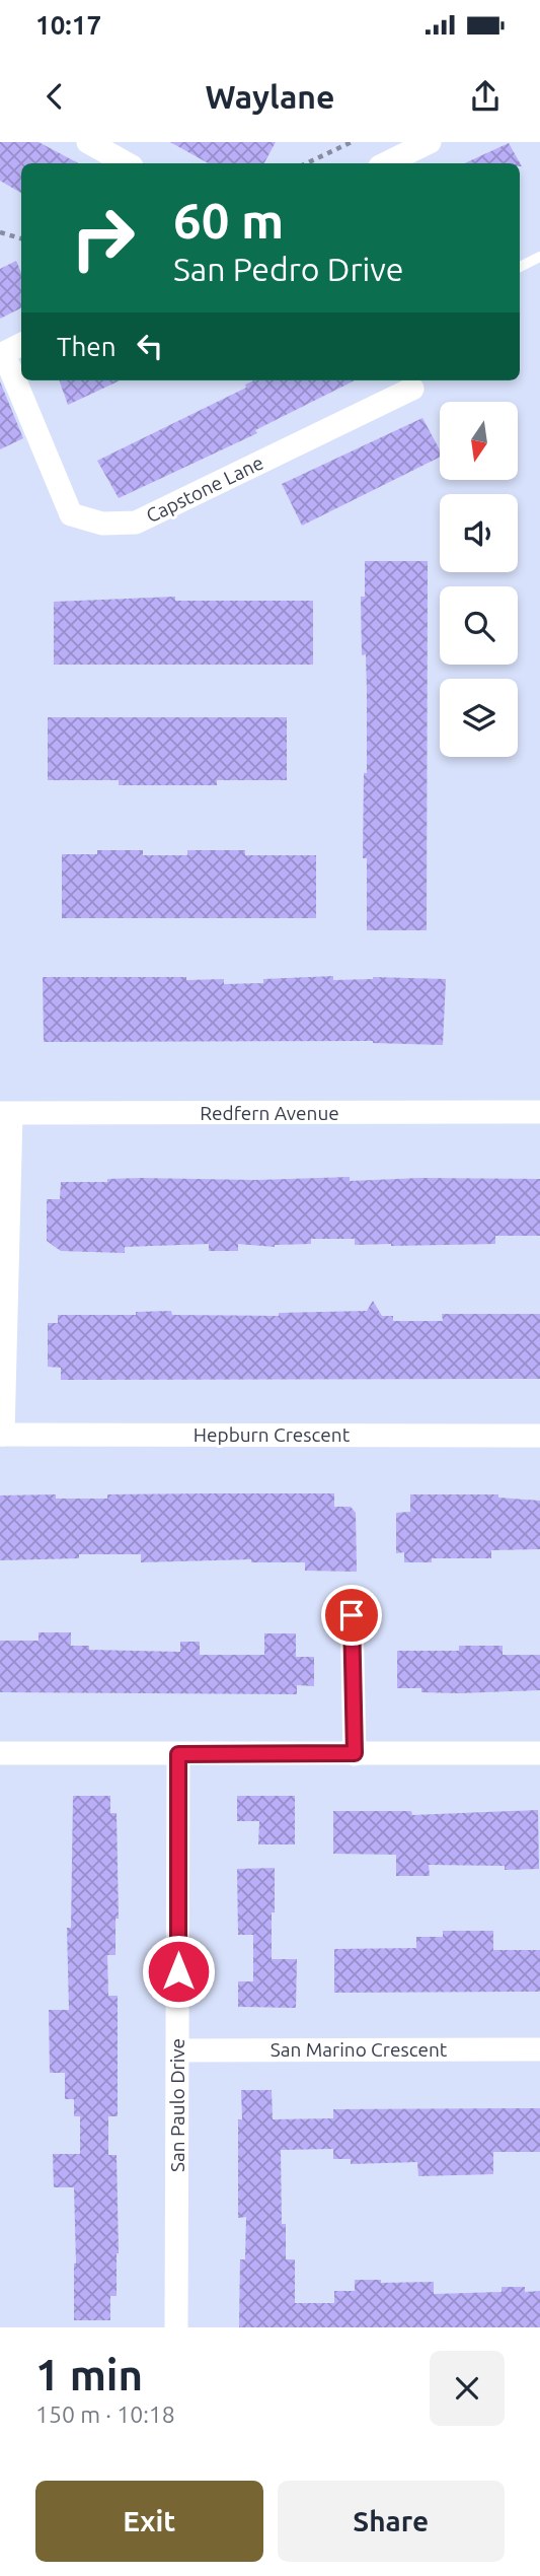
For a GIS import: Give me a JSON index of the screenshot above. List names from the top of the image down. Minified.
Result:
{"streets":{"street":["Capstone Lane","Redfern Avenue","Hepburn Crescent","San Marino Crescent","San Paulo Drive"]},"crossings":[["San Marino Crescent","San Paulo Drive"]],"north":"bottom","page":{"status":"10:17","header":"Waylane","turn":["60 m","San Pedro Drive"],"then":"Then","heading":["1 min","150 m · 10:18"],"buttons":["Exit","Share"]}}
